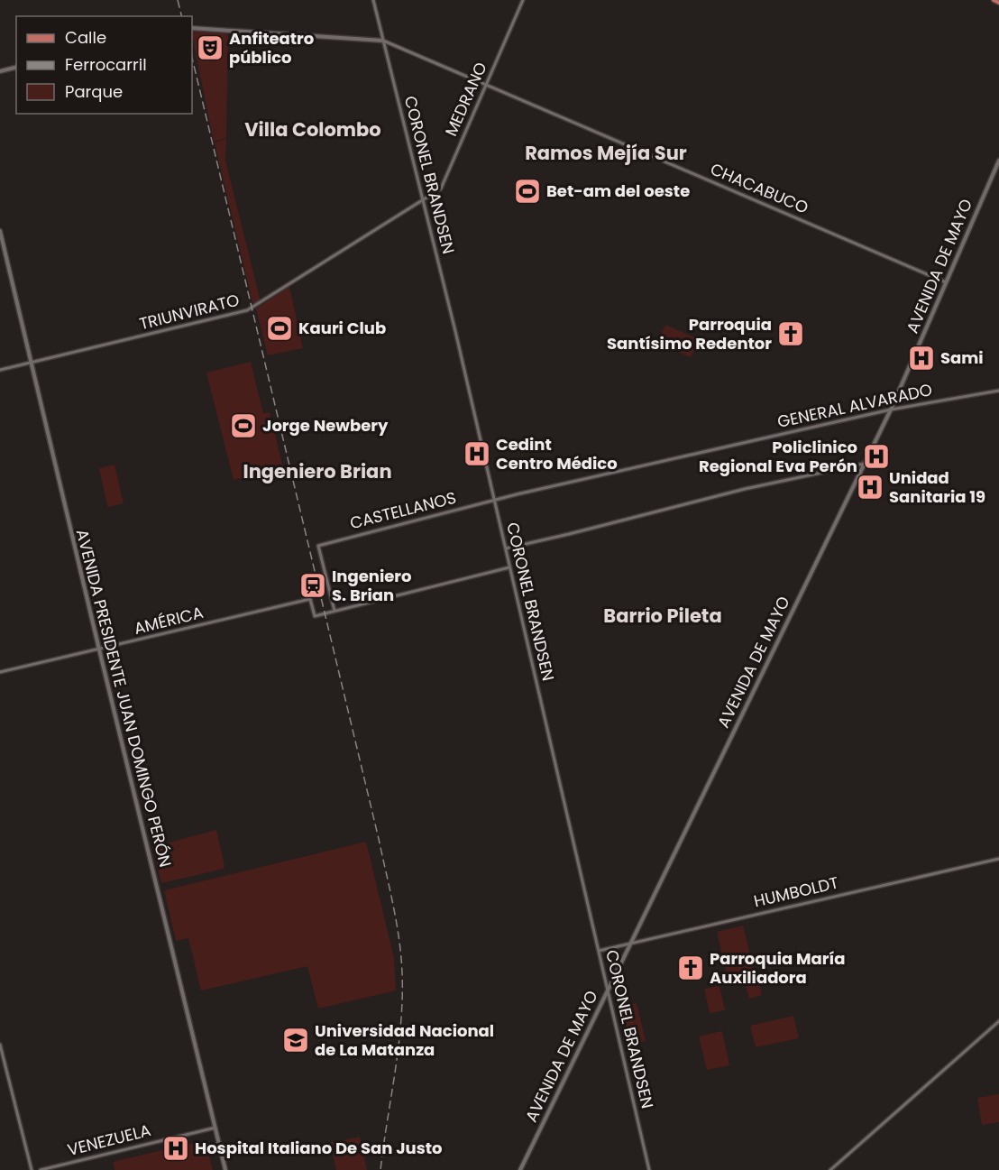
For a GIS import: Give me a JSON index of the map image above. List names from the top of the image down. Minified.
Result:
{"streets":{"main road":["AVENIDA DE MAYO","AVENIDA PRESIDENTE JUAN DOMINGO PERÓN"],"street":["MEDRANO","CORONEL BRANDSEN","CHACABUCO","TRIUNVIRATO","GENERAL ALVARADO","CASTELLANOS","AMÉRICA","HUMBOLDT","VENEZUELA"]},"crossings":[["MEDRANO","CORONEL BRANDSEN"],["MEDRANO","CHACABUCO"],["MEDRANO","TRIUNVIRATO"],["CORONEL BRANDSEN","CHACABUCO"],["CORONEL BRANDSEN","AVENIDA DE MAYO"],["CORONEL BRANDSEN","TRIUNVIRATO"],["CORONEL BRANDSEN","GENERAL ALVARADO"],["CORONEL BRANDSEN","CASTELLANOS"],["CORONEL BRANDSEN","HUMBOLDT"],["CHACABUCO","AVENIDA DE MAYO"],["AVENIDA DE MAYO","GENERAL ALVARADO"],["AVENIDA DE MAYO","HUMBOLDT"],["TRIUNVIRATO","AVENIDA PRESIDENTE JUAN DOMINGO PERÓN"],["GENERAL ALVARADO","CASTELLANOS"],["CASTELLANOS","AMÉRICA"],["AMÉRICA","AVENIDA PRESIDENTE JUAN DOMINGO PERÓN"],["AVENIDA PRESIDENTE JUAN DOMINGO PERÓN","VENEZUELA"]],"districts":["Villa Colombo","Ramos Mejía Sur","Ingeniero Brian","Barrio Pileta"],"places":{"theatre":["Anfiteatro público"],"sports":["Bet-am del oeste","Kauri Club","Jorge Newbery"],"church":["Parroquia Santísimo Redentor","Parroquia María Auxiliadora"],"hospital":["Sami","Cedint Centro Médico","Policlinico Regional Eva Perón","Unidad Sanitaria 19","Hospital Italiano De San Justo"],"station":["Ingeniero S. Brian"],"school or university":["Universidad Nacional de La Matanza"]},"legend":["Calle","Ferrocarril","Parque"]}
